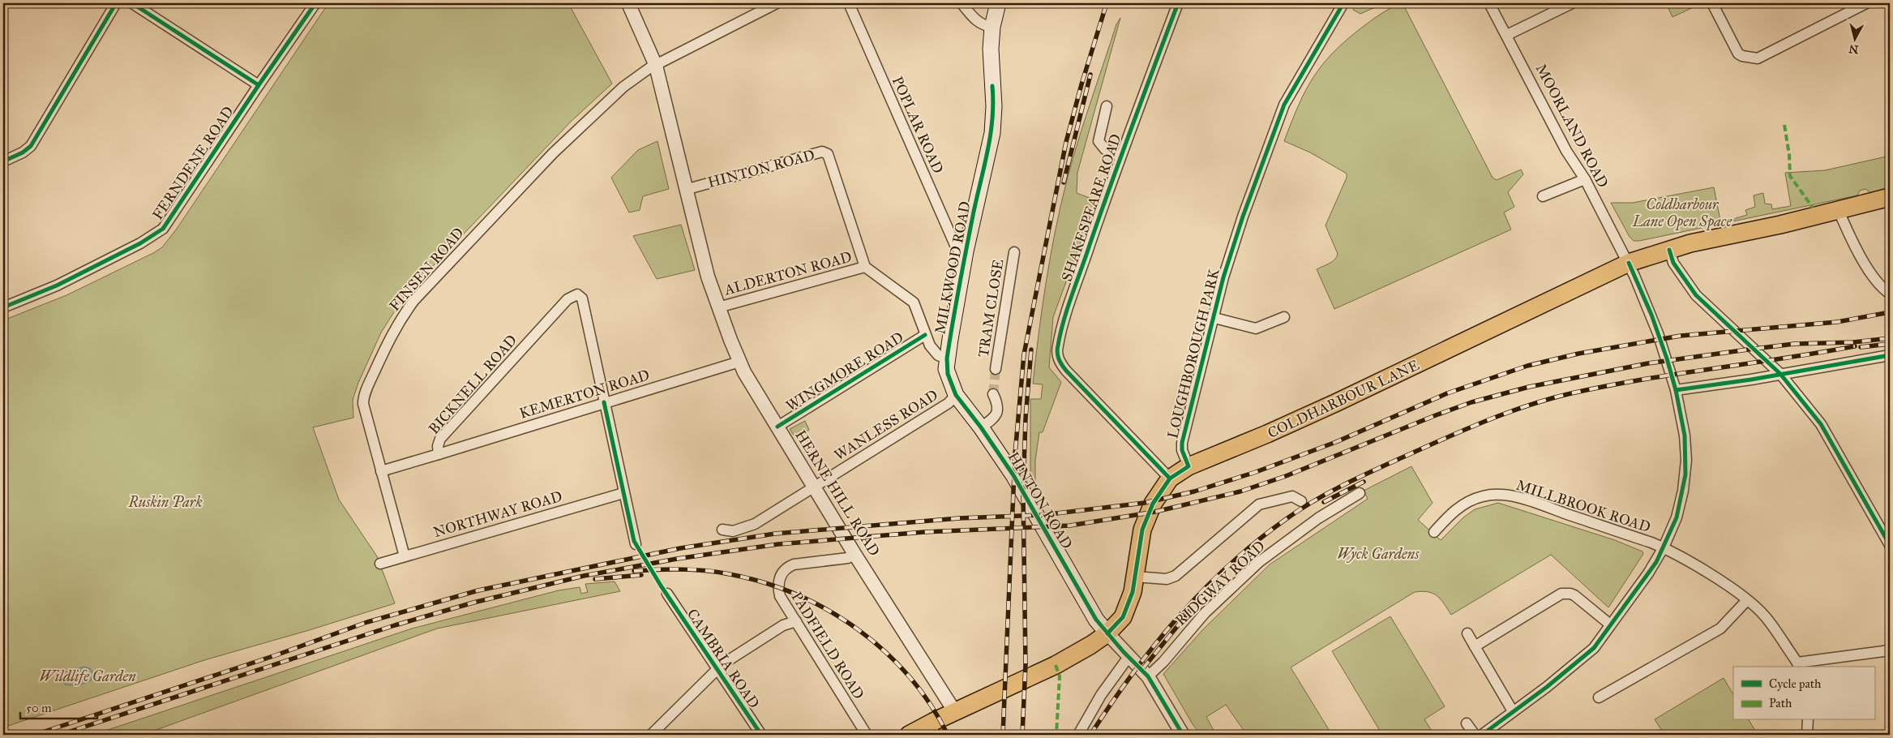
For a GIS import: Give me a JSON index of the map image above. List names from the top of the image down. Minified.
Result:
{"streets":{"main road":["HINTON ROAD","MILKWOOD ROAD","COLDHARBOUR LANE"],"street":["POPLAR ROAD","MOORLAND ROAD","FERNDENE ROAD","SHAKESPEARE ROAD","FINSEN ROAD","ALDERTON ROAD","TRAM CLOSE","LOUGHBOROUGH PARK","WINGMORE ROAD","BICKNELL ROAD","KEMERTON ROAD","WANLESS ROAD","HERNE HILL ROAD","MILLBROOK ROAD","NORTHWAY ROAD","RIDGWAY ROAD","PADFIELD ROAD","CAMBRIA ROAD"]},"crossings":[["POPLAR ROAD","MILKWOOD ROAD"],["MOORLAND ROAD","COLDHARBOUR LANE"],["MOORLAND ROAD","MILLBROOK ROAD"],["HINTON ROAD","MILKWOOD ROAD"],["HINTON ROAD","ALDERTON ROAD"],["HINTON ROAD","COLDHARBOUR LANE"],["HINTON ROAD","WANLESS ROAD"],["HINTON ROAD","HERNE HILL ROAD"],["SHAKESPEARE ROAD","COLDHARBOUR LANE"],["FINSEN ROAD","BICKNELL ROAD"],["FINSEN ROAD","HERNE HILL ROAD"],["FINSEN ROAD","NORTHWAY ROAD"],["ALDERTON ROAD","HERNE HILL ROAD"],["LOUGHBOROUGH PARK","COLDHARBOUR LANE"],["WINGMORE ROAD","HERNE HILL ROAD"],["BICKNELL ROAD","KEMERTON ROAD"],["KEMERTON ROAD","HERNE HILL ROAD"],["COLDHARBOUR LANE","HERNE HILL ROAD"],["WANLESS ROAD","HERNE HILL ROAD"],["HERNE HILL ROAD","PADFIELD ROAD"]],"parks":["Coldharbour Lane Open Space","Ruskin Park","Wyck Gardens","Wildlife Garden"],"legend":["Cycle path","Path"],"scale_bar":"50 m","north":"bottom"}
